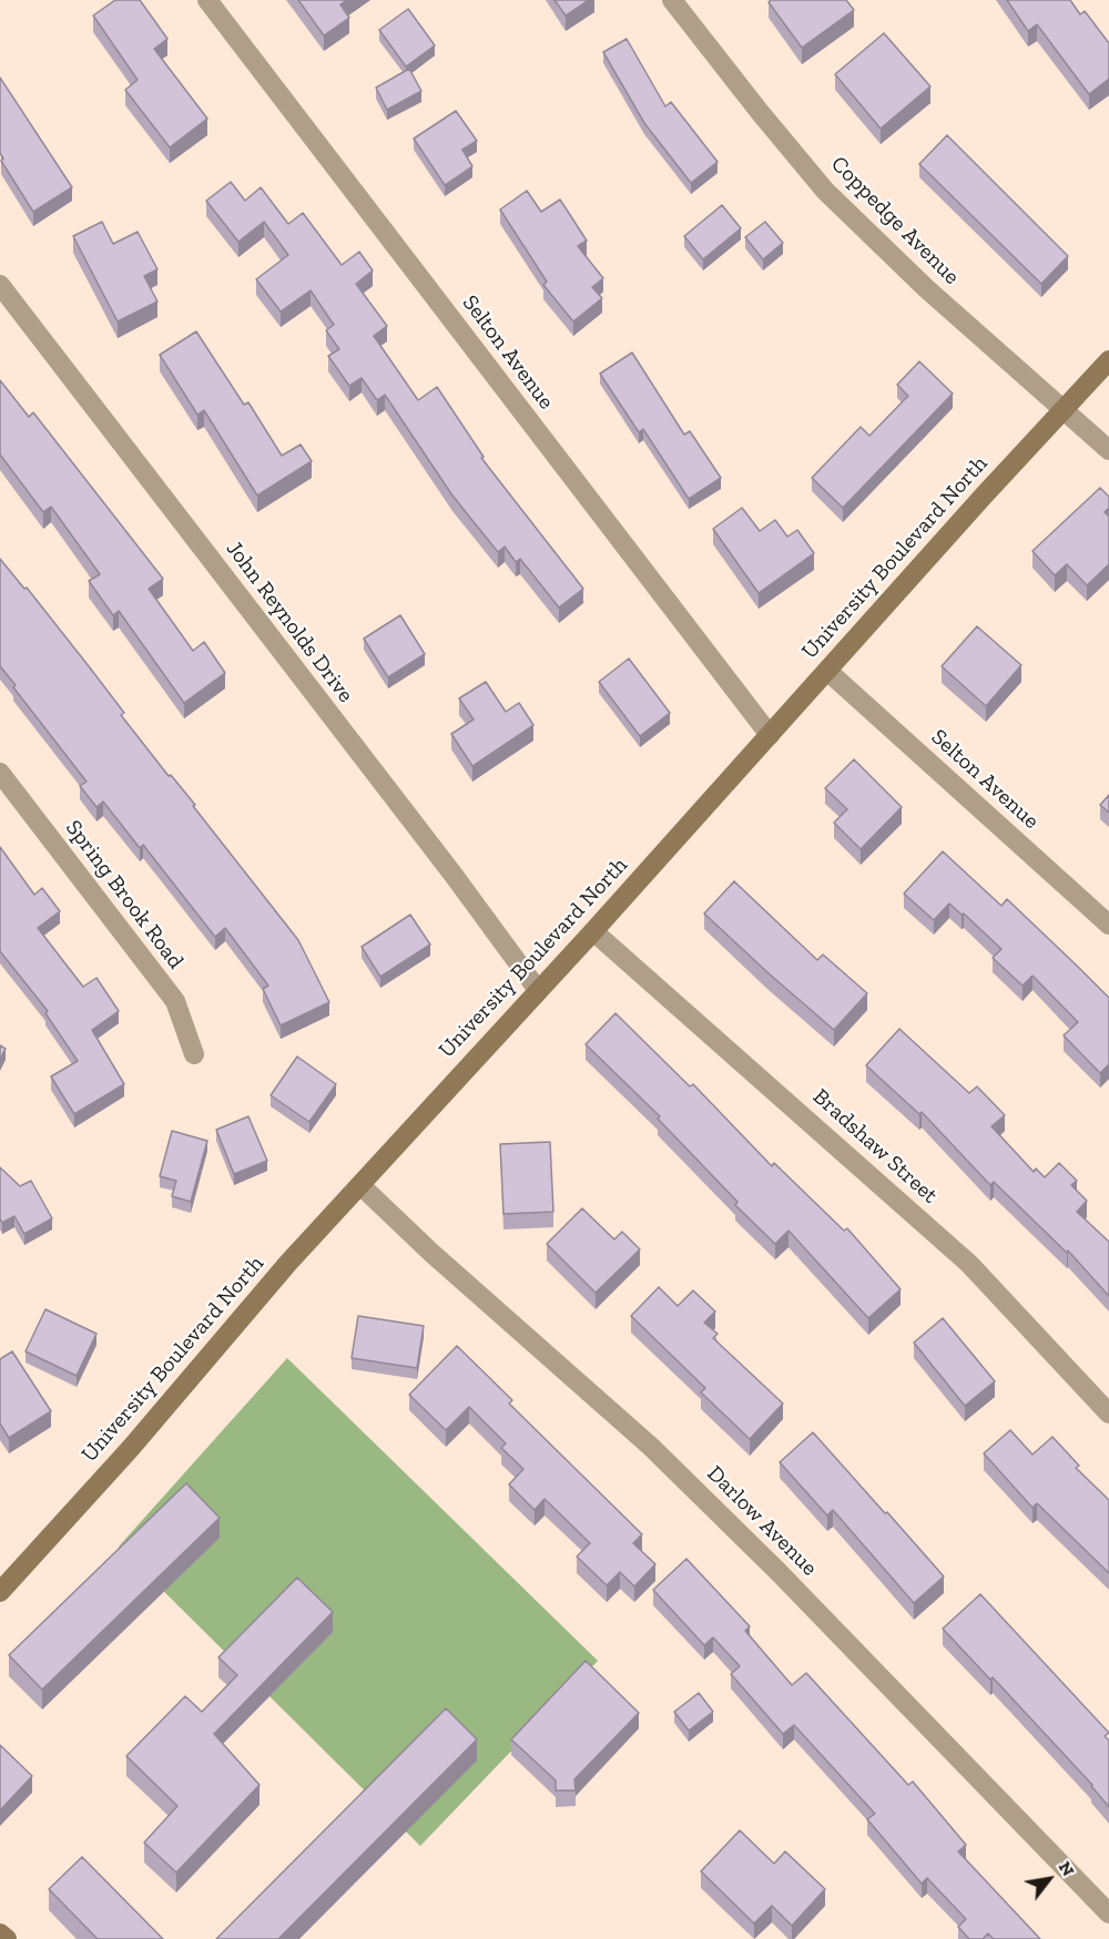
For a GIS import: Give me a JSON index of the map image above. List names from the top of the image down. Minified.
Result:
{"streets":{"street":["Coppedge Avenue","Selton Avenue","University Boulevard North","John Reynolds Drive","Spring Brook Road","Bradshaw Street","Darlow Avenue"]},"crossings":[["Coppedge Avenue","University Boulevard North"],["Selton Avenue","University Boulevard North"],["University Boulevard North","John Reynolds Drive"],["University Boulevard North","Bradshaw Street"],["University Boulevard North","Darlow Avenue"]],"north":"top right"}
